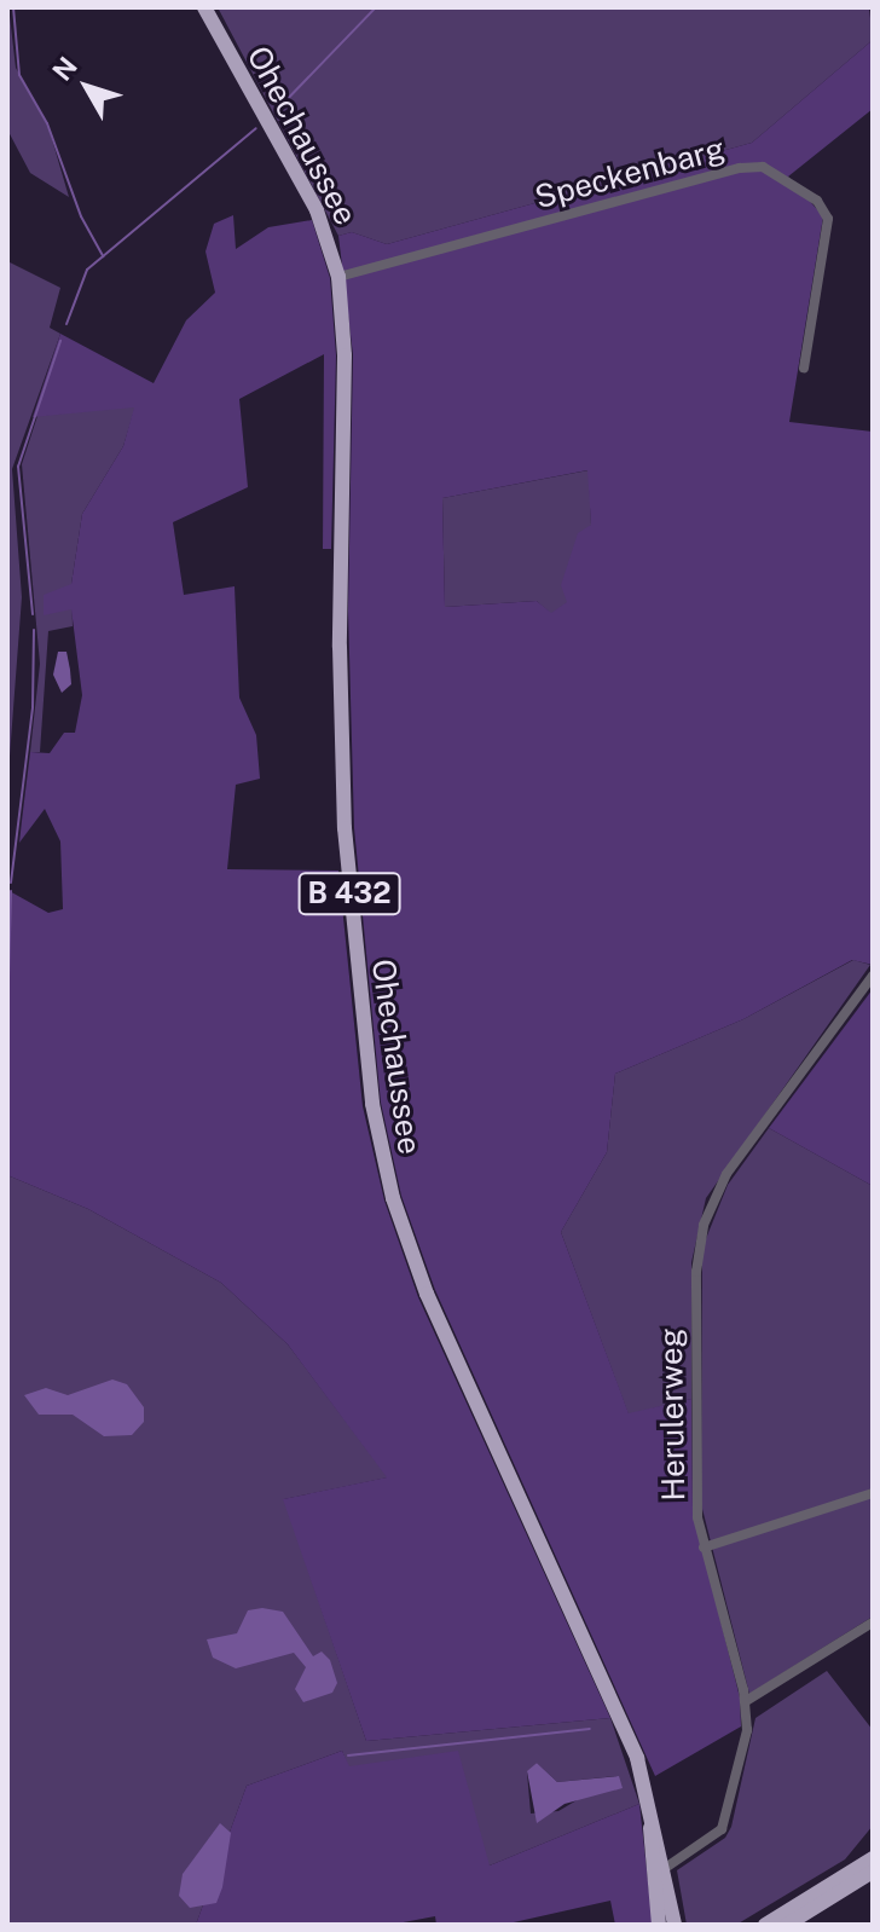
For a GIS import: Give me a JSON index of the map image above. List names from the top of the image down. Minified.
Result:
{"streets":{"main road":["Ohechaussee","B 432"],"street":["Speckenbarg","Herulerweg"]},"crossings":[["Ohechaussee","Speckenbarg"],["Ohechaussee","B 432"],["B 432","Herulerweg"]],"north":"top left"}
